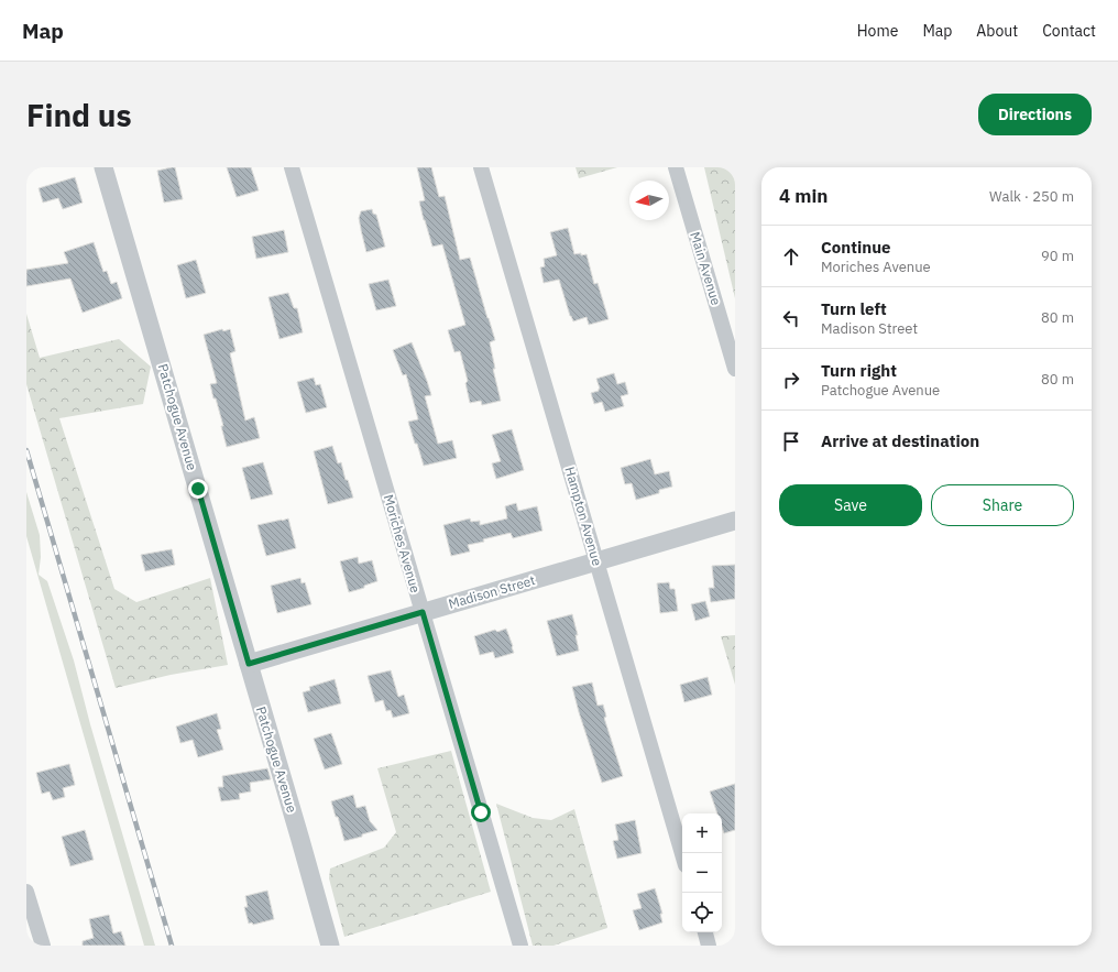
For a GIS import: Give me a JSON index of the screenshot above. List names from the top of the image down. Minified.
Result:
{"streets":{"street":["Main Avenue","Patchogue Avenue","Hampton Avenue","Moriches Avenue","Madison Street"]},"crossings":[["Patchogue Avenue","Madison Street"],["Hampton Avenue","Madison Street"],["Moriches Avenue","Madison Street"]],"north":"left","page":{"header":"Map","nav":["Home","Map","About","Contact"],"buttons":["Directions",["Save","Share"]],"title":"Find us","heading":["4 min","Walk · 250 m"],"list":[["Continue","Moriches Avenue","90 m"],["Turn left","Madison Street","80 m"],["Turn right","Patchogue Avenue","80 m"],"Arrive at destination"],"map_buttons":["+","−"]}}
